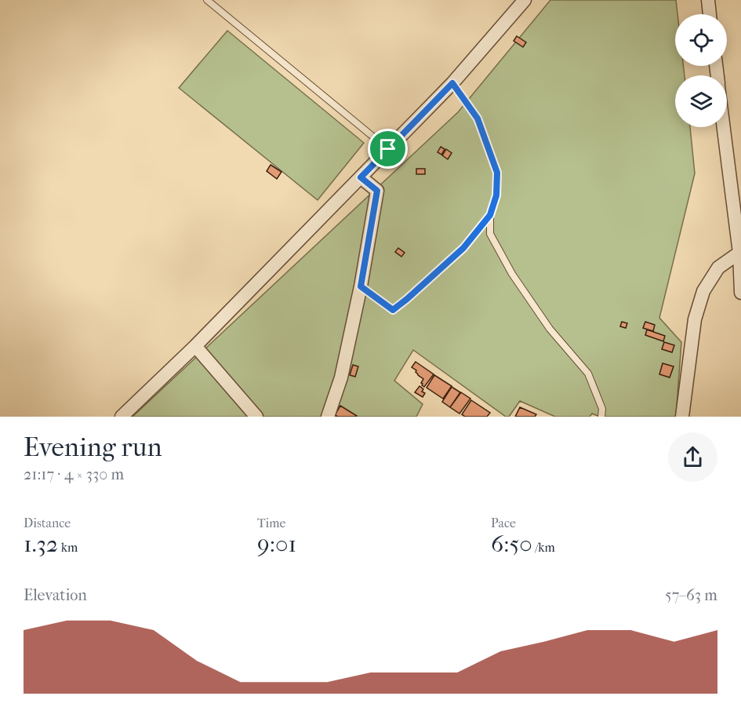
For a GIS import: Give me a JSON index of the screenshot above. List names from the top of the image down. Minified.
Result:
{"page":{"heading":["Evening run","21:17 · 4 × 330 m"],"stats":[["Distance","1.32 km"],["Time","9:01"],["Pace","6:50 /km"]],"chart":["Elevation","57–63 m"]}}
